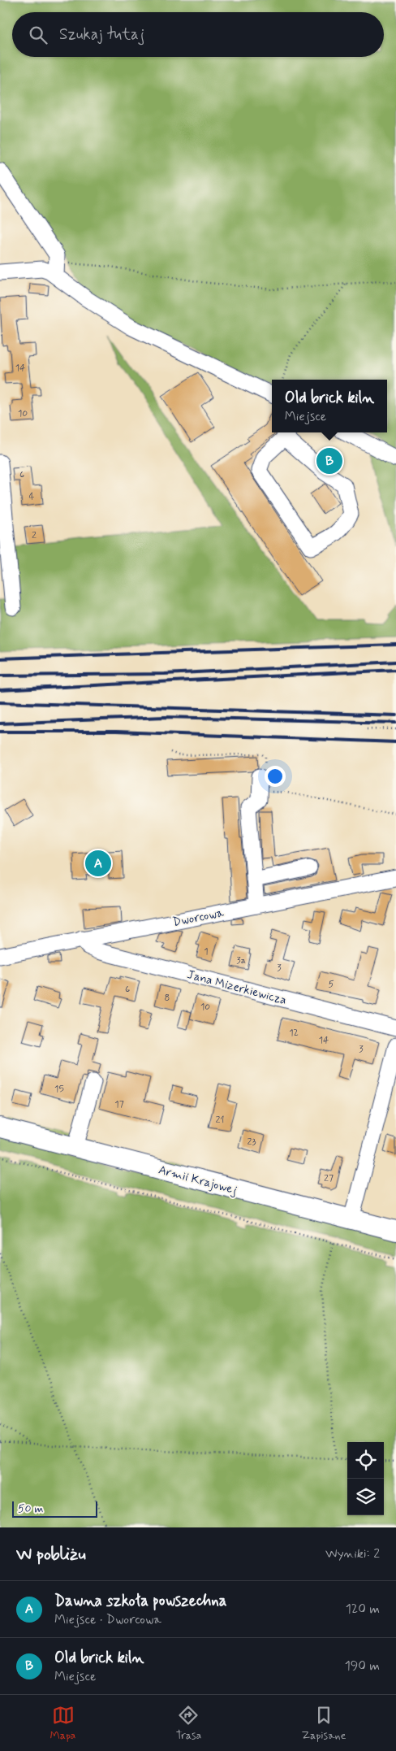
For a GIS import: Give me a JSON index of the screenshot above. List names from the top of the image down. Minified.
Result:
{"streets":{"main road":["Armii Krajowej"],"street":["Dworcowa","Jana Mizerkiewicza"]},"crossings":[["Dworcowa","Jana Mizerkiewicza"]],"house_numbers":["14","10","6","4","2","1","3a","3","5","6","8","10","12","14","3","15","17","21","23","27"],"scale_bar":"50 m","page":{"search":"Szukaj tutaj","popup":["Old brick kiln","Miejsce"],"pins":["B","A"],"scale":"50 m","heading":["W pobliżu","Wyniki: 2"],"list":[{"mark":"A","name":"Dawna szkoła powszechna","note":"Miejsce · Dworcowa","value":"120 m"},{"mark":"B","name":"Old brick kiln","note":"Miejsce","value":"190 m"}],"nav":["Mapa","Trasa","Zapisane"]}}
